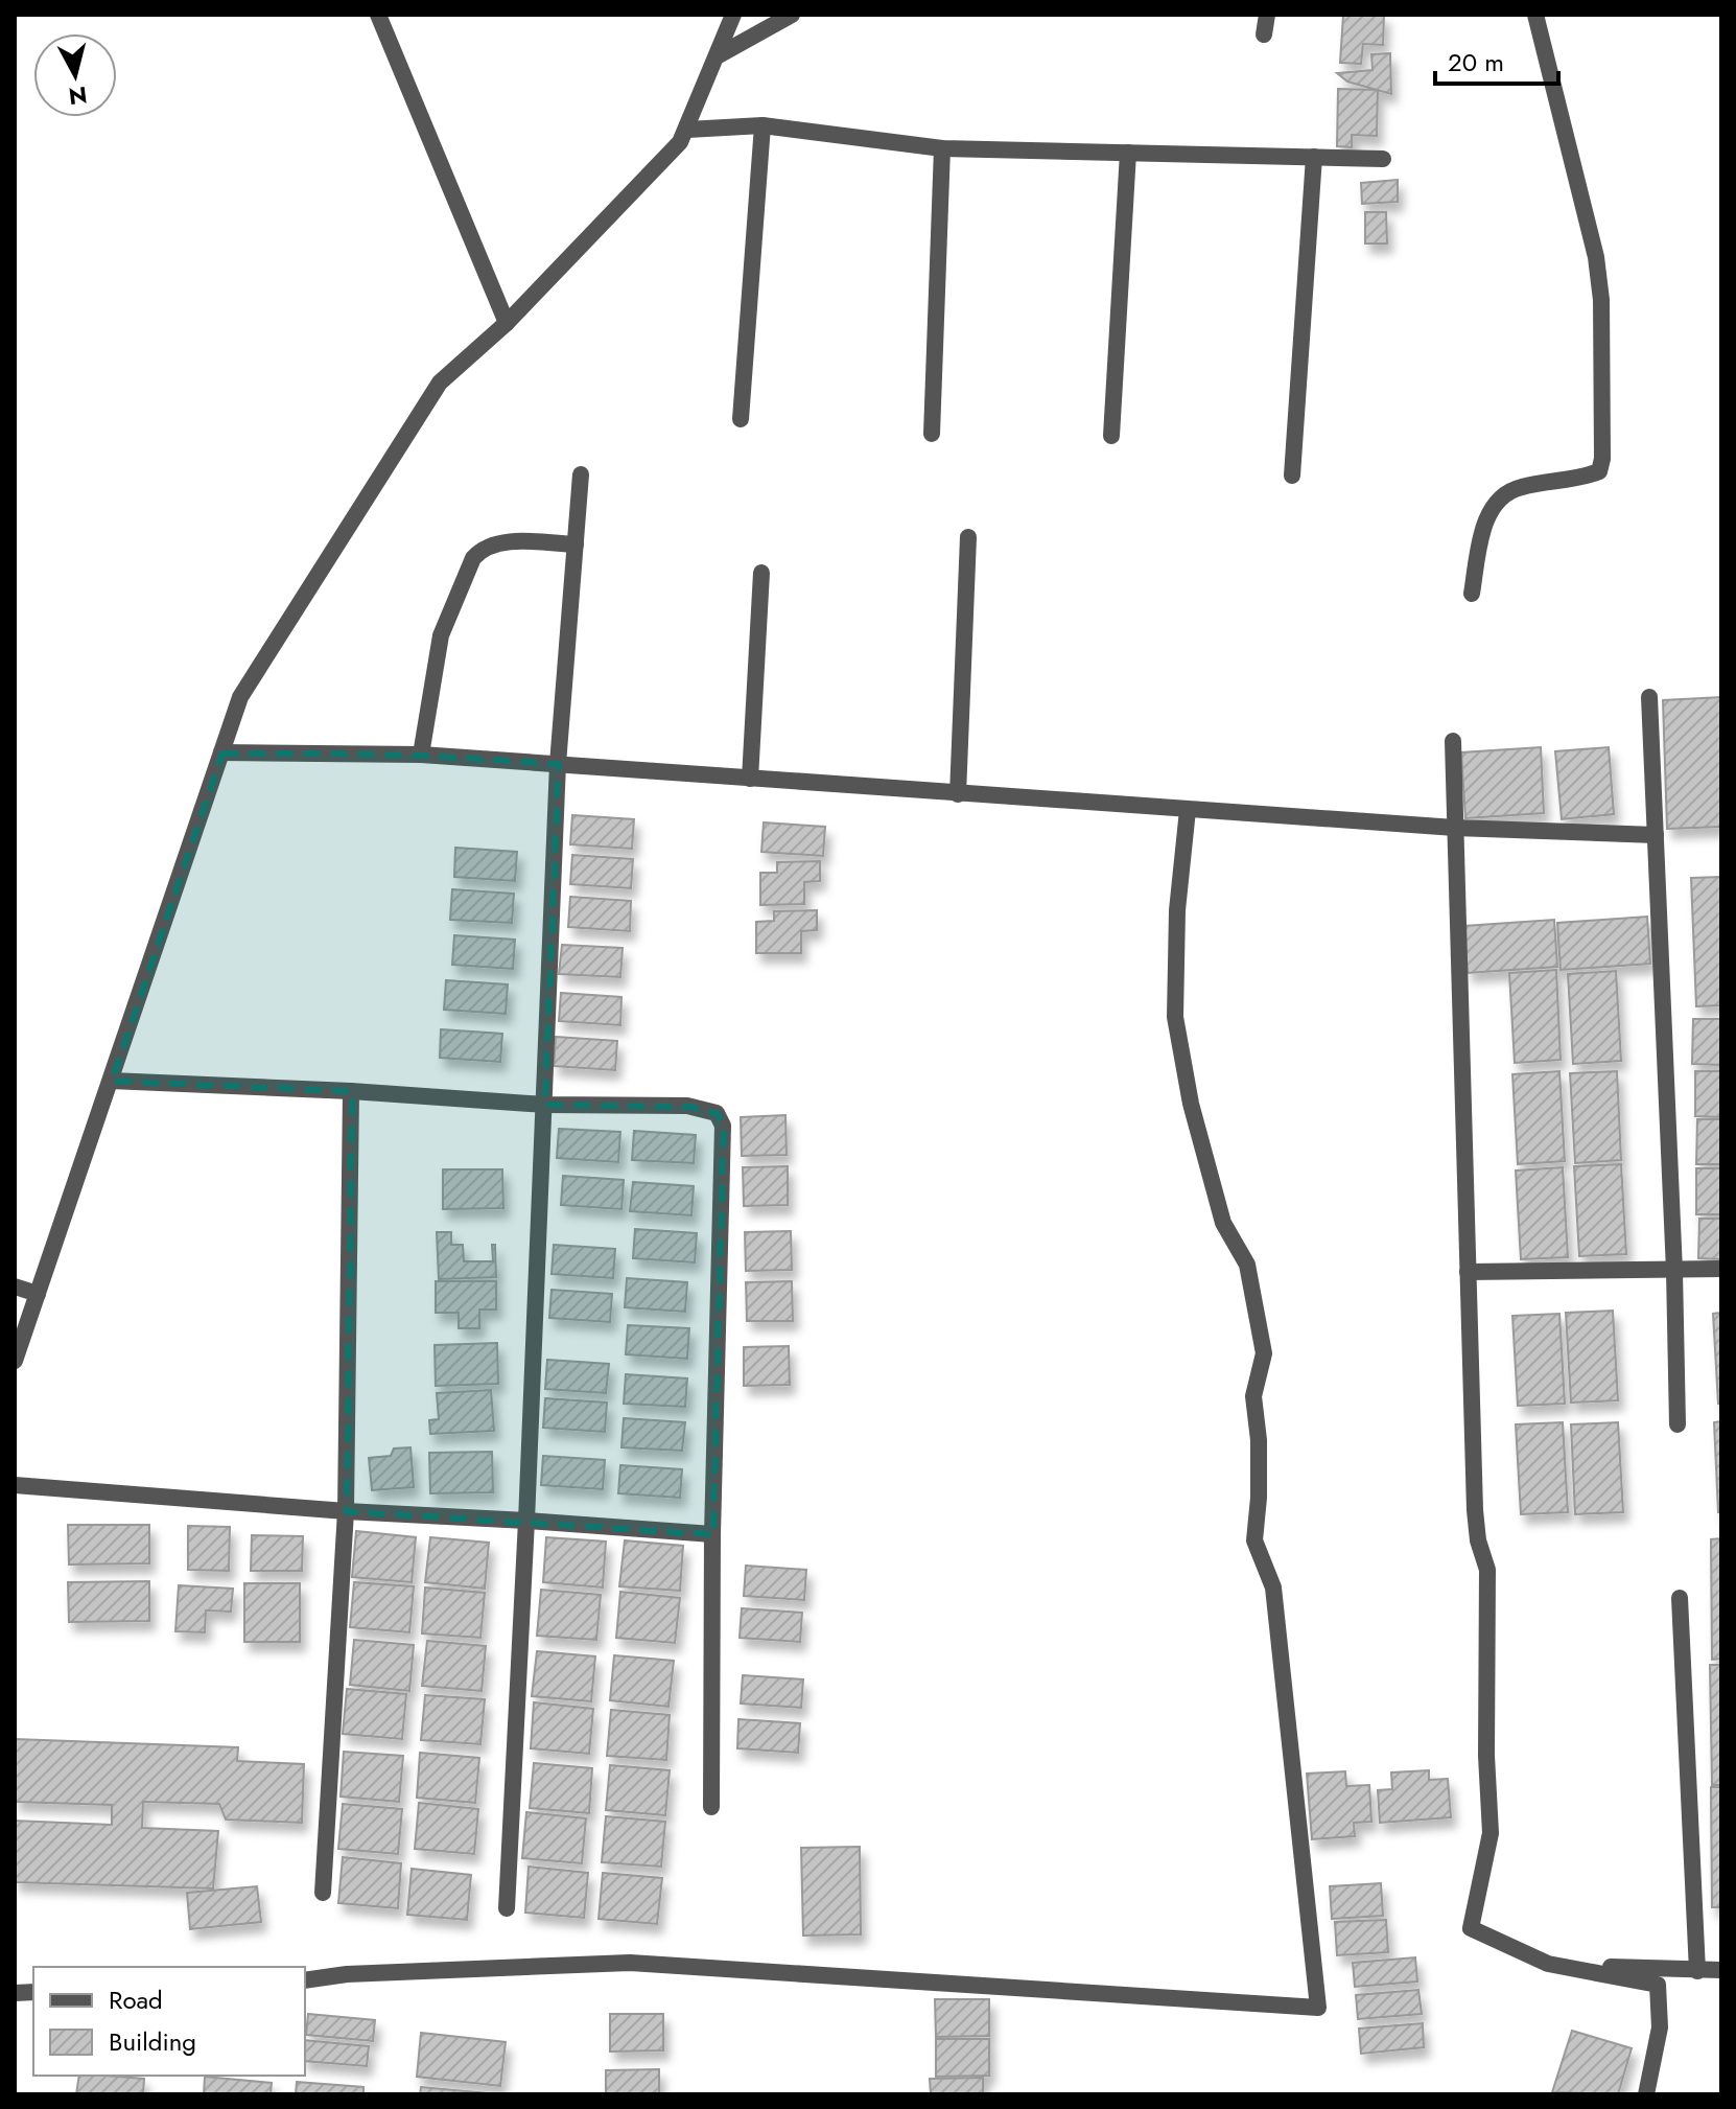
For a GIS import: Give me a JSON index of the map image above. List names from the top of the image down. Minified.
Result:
{"legend":["Road","Building"],"scale_bar":"20 m","north":"bottom"}
